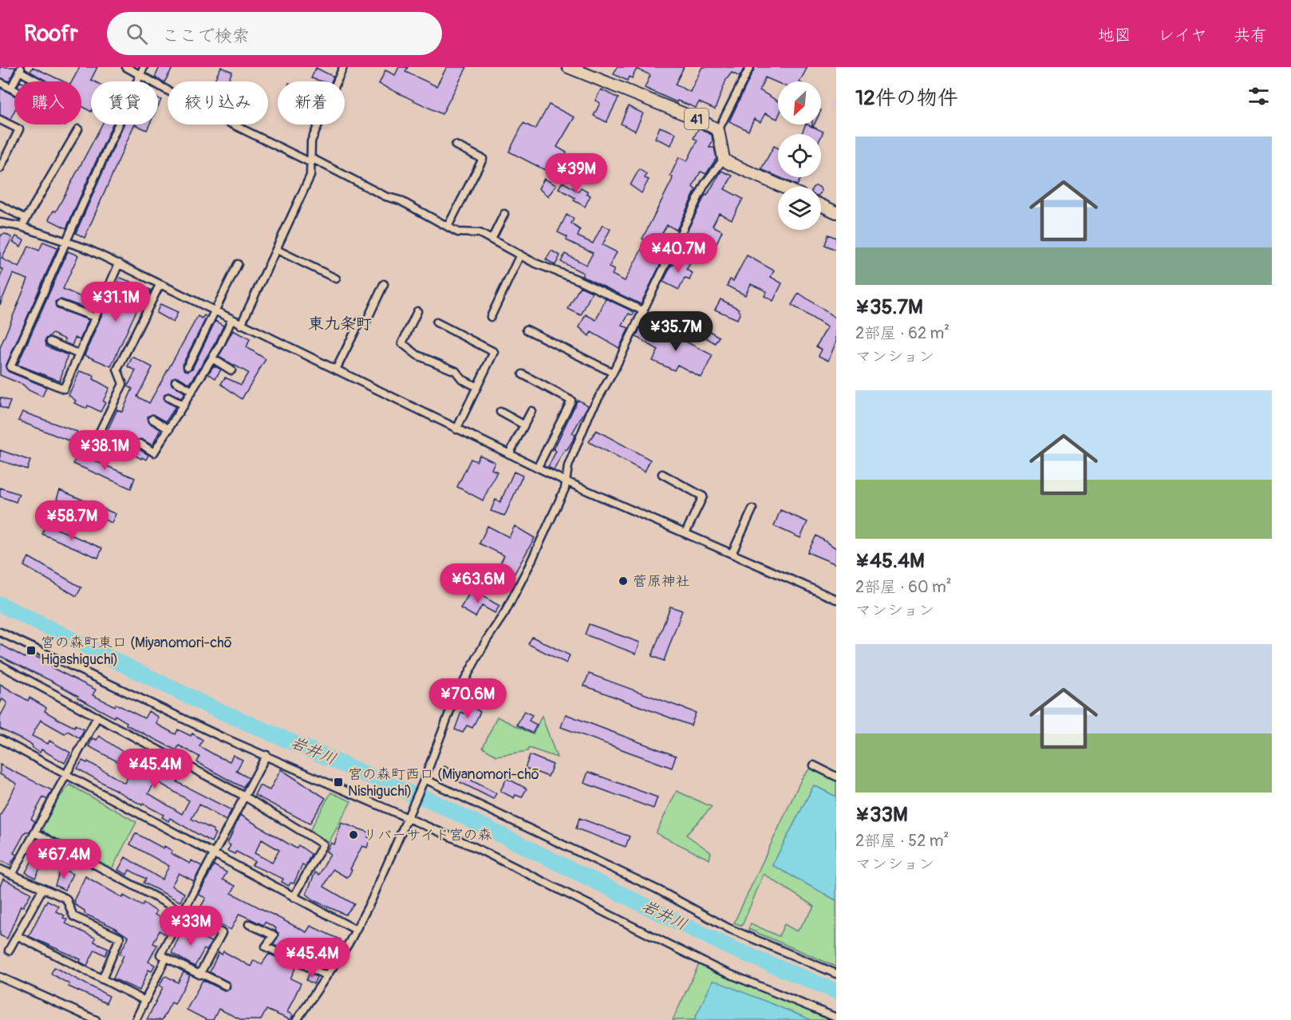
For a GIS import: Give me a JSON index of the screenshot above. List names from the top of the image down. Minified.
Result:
{"streets":{"main road":["41"]},"districts":["東九条町"],"water":["岩井川"],"places":{"other":["菅原神社","リバーサイド宮の森"],"transit":["宮の森町東口 (Miyanomori-chō Higashiguchi)","宮の森町西口 (Miyanomori-chō Nishiguchi)"]},"north":"bottom left","page":{"header":"Roofr","search":"ここで検索","nav":["地図","レイヤ","共有"],"heading":"12件の物件","chip":["購入","賃貸","絞り込み","新着"],"list":[{"name":"¥35.7M","note":"2部屋 · 62 m² · マンション"},{"name":"¥45.4M","note":"2部屋 · 60 m² · マンション"},{"name":"¥33M","note":"2部屋 · 52 m² · マンション"}],"price":["¥39M","¥40.7M","¥31.1M","¥35.7M","¥38.1M","¥58.7M","¥63.6M","¥70.6M","¥45.4M","¥67.4M","¥33M","¥45.4M"]}}
